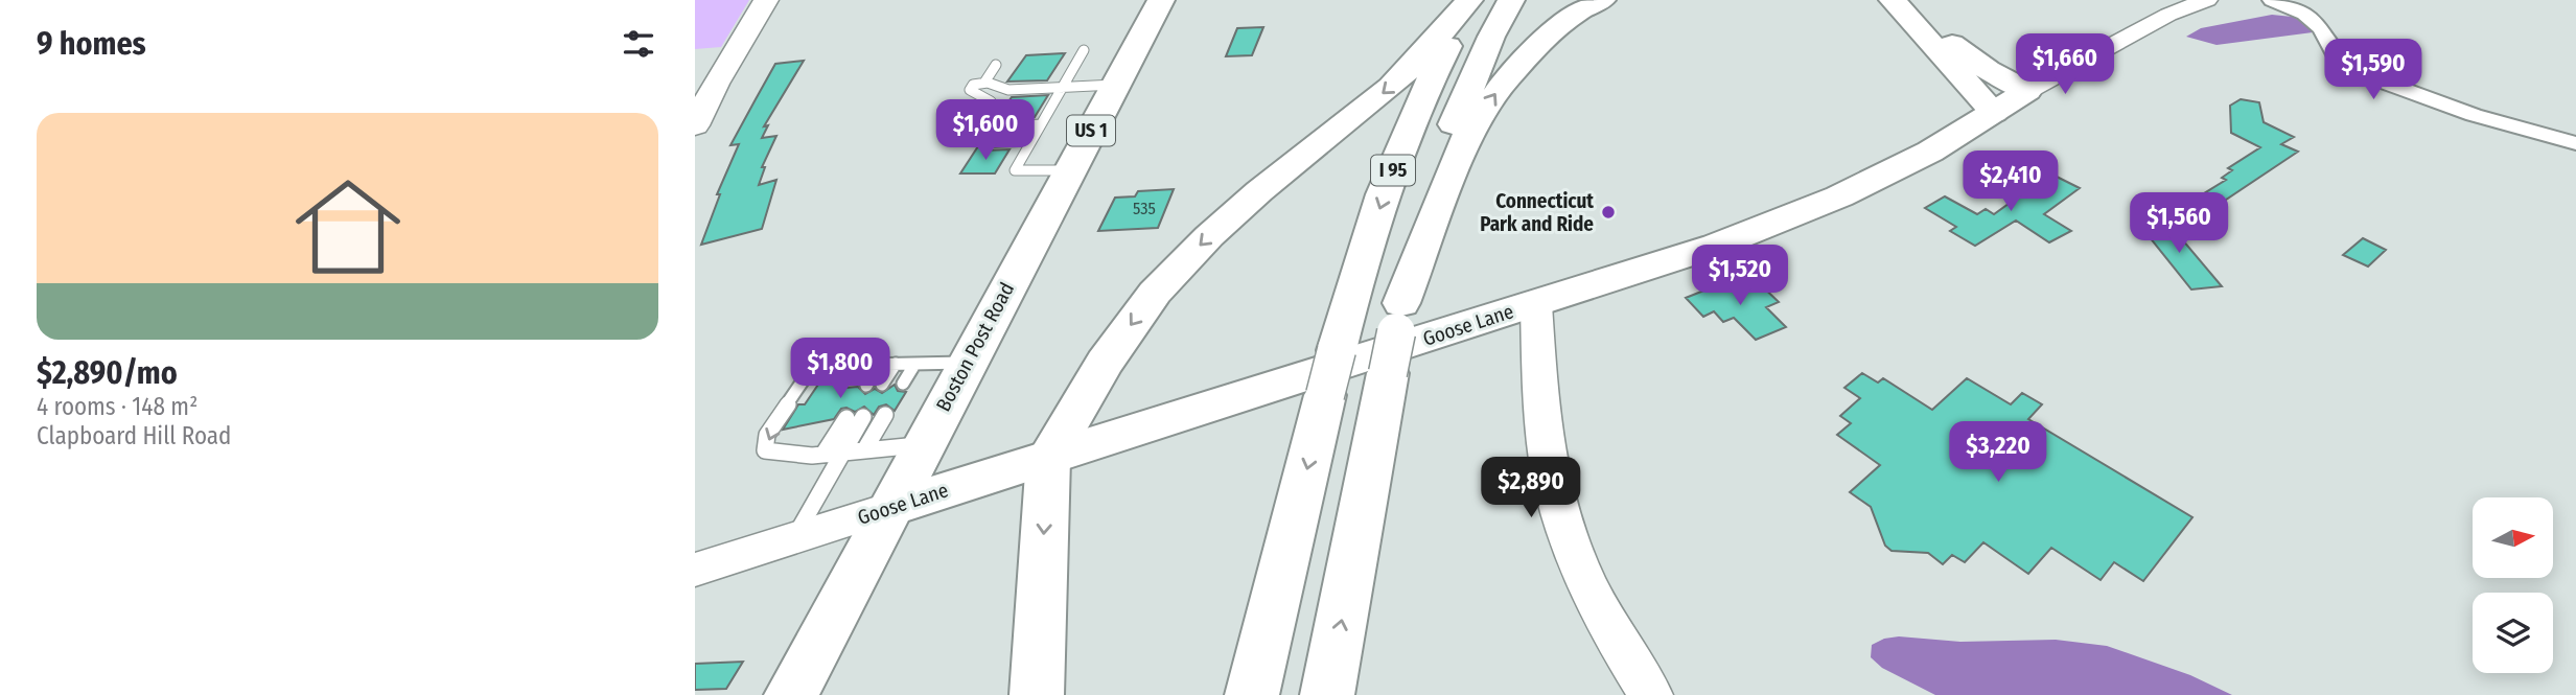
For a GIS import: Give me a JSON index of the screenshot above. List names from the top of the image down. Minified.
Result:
{"streets":{"main road":["US 1","I 95","Goose Lane","Boston Post Road"]},"crossings":[["Goose Lane","Boston Post Road"]],"places":["Connecticut Park and Ride"],"house_numbers":["535"],"north":"right","page":{"heading":"9 homes","price":["$1,660","$1,590","$1,600","$2,410","$1,560","$1,520","$1,800","$3,220","$2,890"],"list":[{"name":"$2,890/mo","note":"4 rooms · 148 m² · Clapboard Hill Road"}]}}
